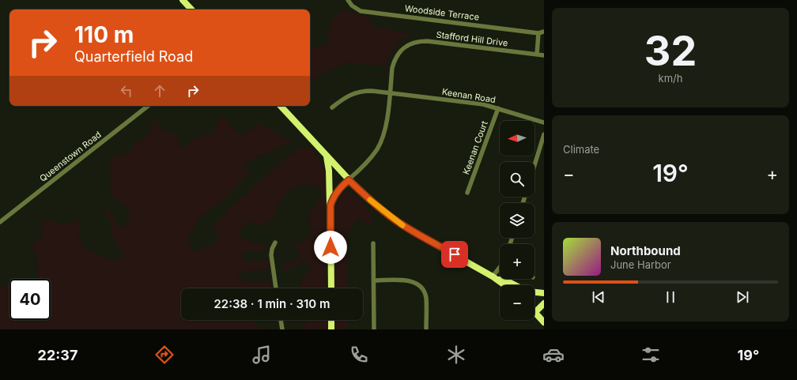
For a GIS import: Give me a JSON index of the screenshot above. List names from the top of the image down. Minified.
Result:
{"streets":{"street":["Woodside Terrace","Stafford Hill Drive","Keenan Road","Keenan Court","Queenstown Road"]},"crossings":[["Stafford Hill Drive","Keenan Road"],["Keenan Road","Keenan Court"]],"north":"left","page":{"tile":[["32","km/h"],"Climate"],"turn":["110 m","Quarterfield Road"],"map_buttons":["+","−"],"heat":["−","19°","+"],"song":["Northbound","June Harbor"],"limit":"40","trip":"22:38 · 1 min · 310 m","tabs":["22:37","19°"]}}
